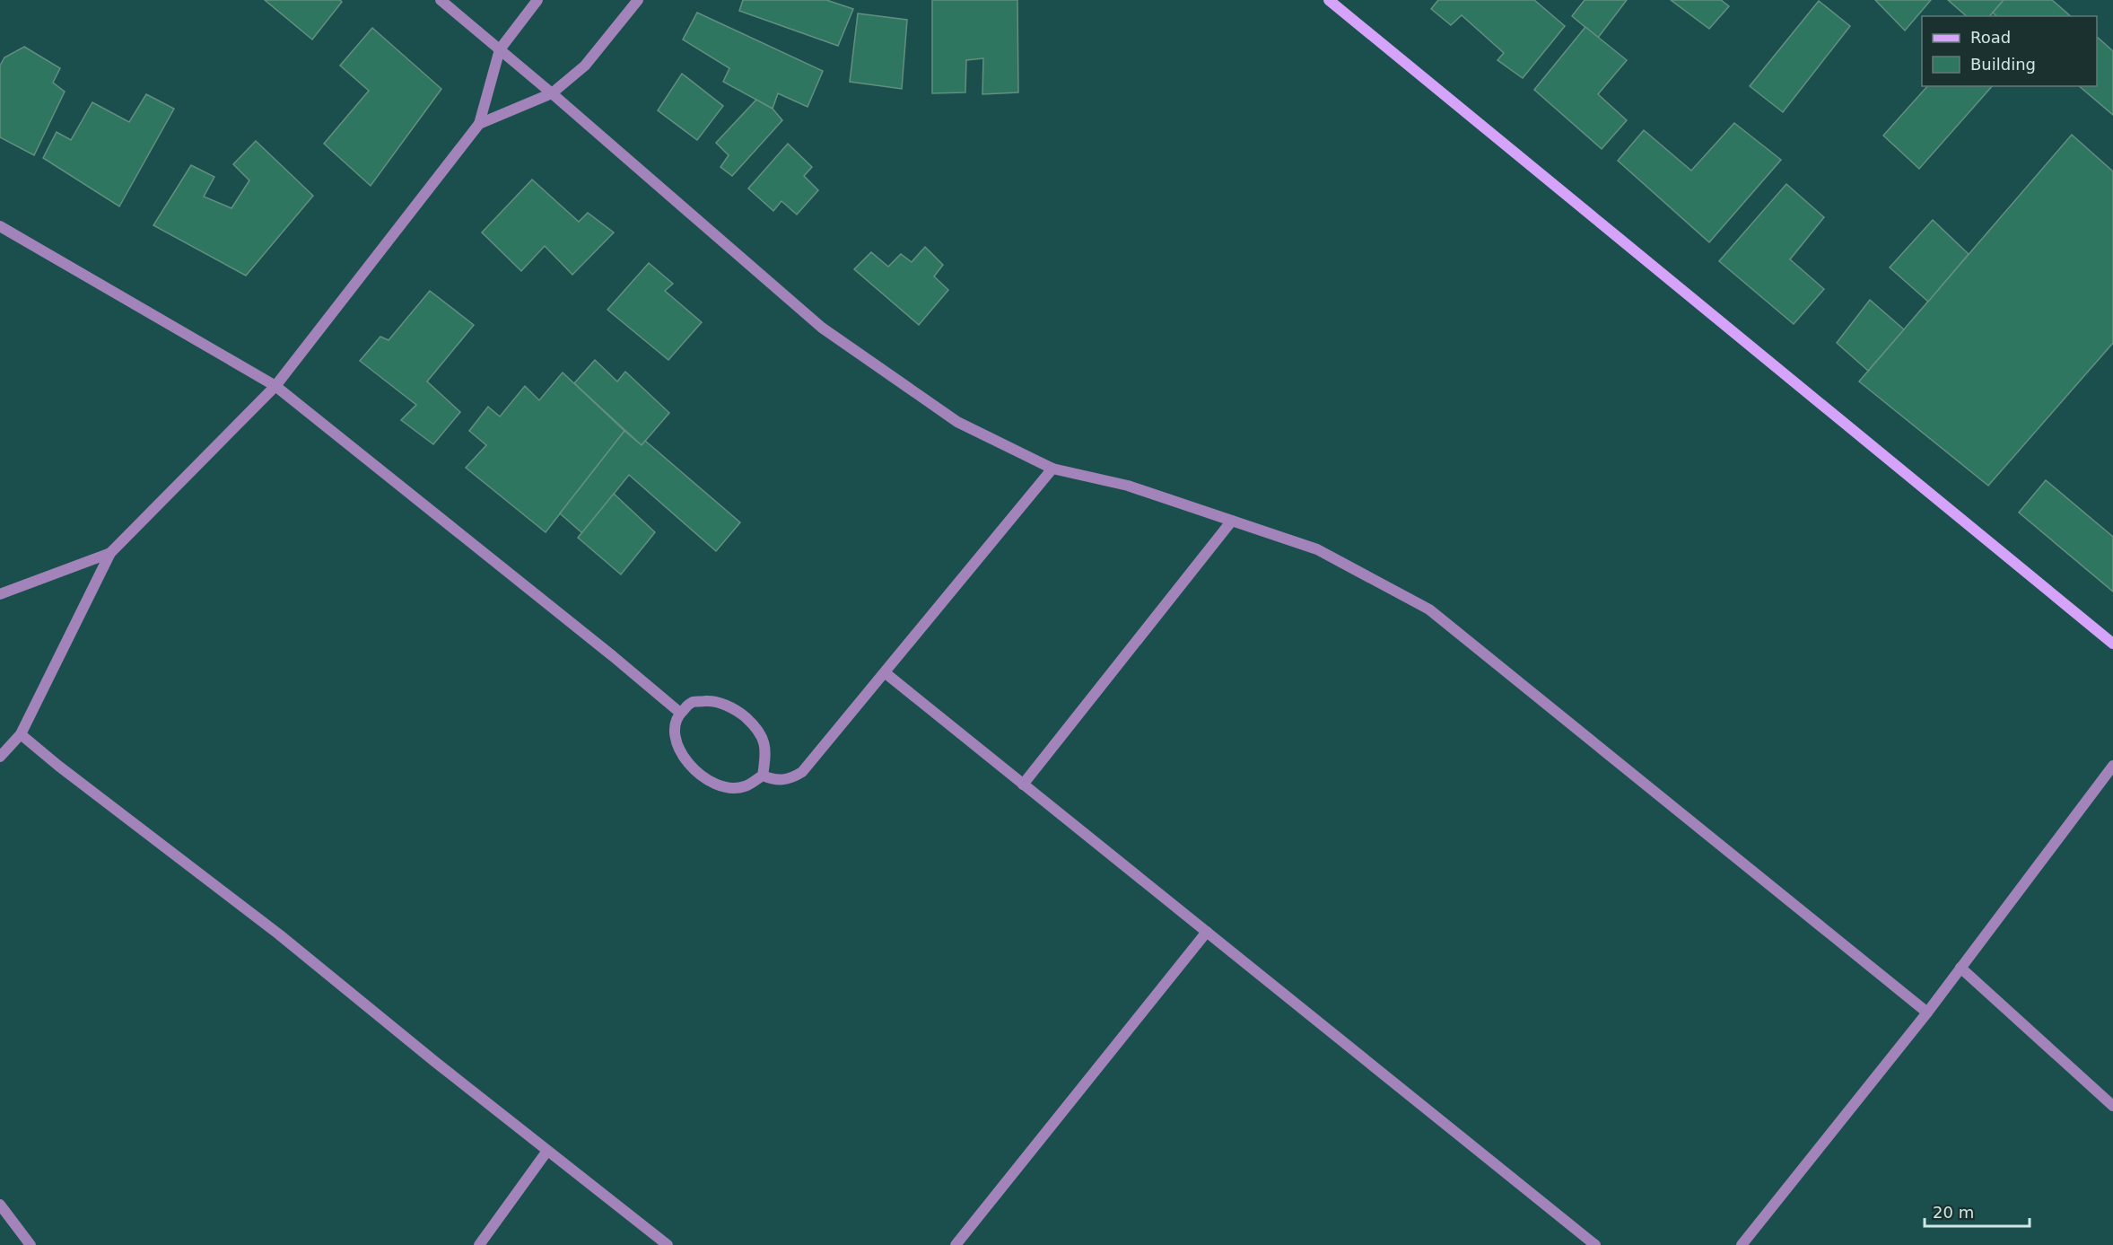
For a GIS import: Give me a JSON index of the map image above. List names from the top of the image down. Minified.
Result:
{"legend":["Road","Building"],"scale_bar":"20 m"}
